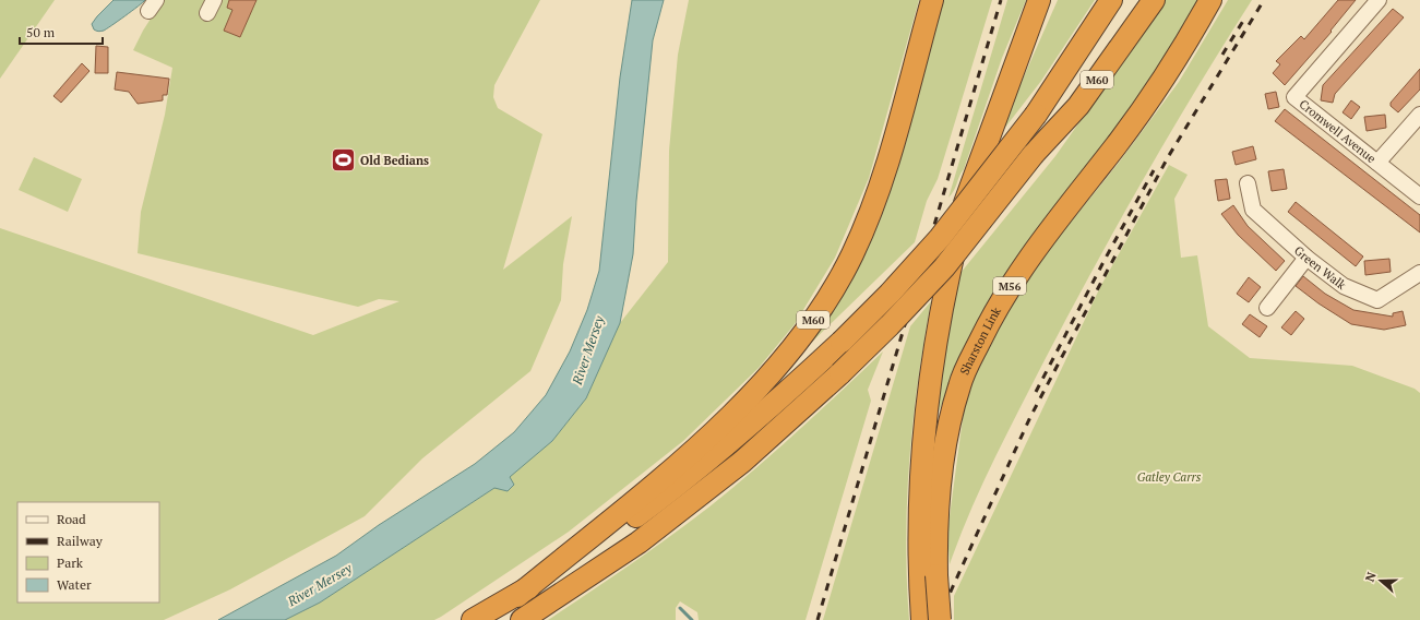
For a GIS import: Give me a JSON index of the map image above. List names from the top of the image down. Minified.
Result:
{"streets":{"highway":["M60","M56","Sharston Link"],"street":["Cromwell Avenue","Green Walk"]},"crossings":[["M56","Sharston Link"]],"water":["River Mersey"],"parks":["Gatley Carrs"],"places":{"sports":["Old Bedians"]},"legend":["Road","Railway","Park","Water"],"scale_bar":"50 m","north":"left"}
